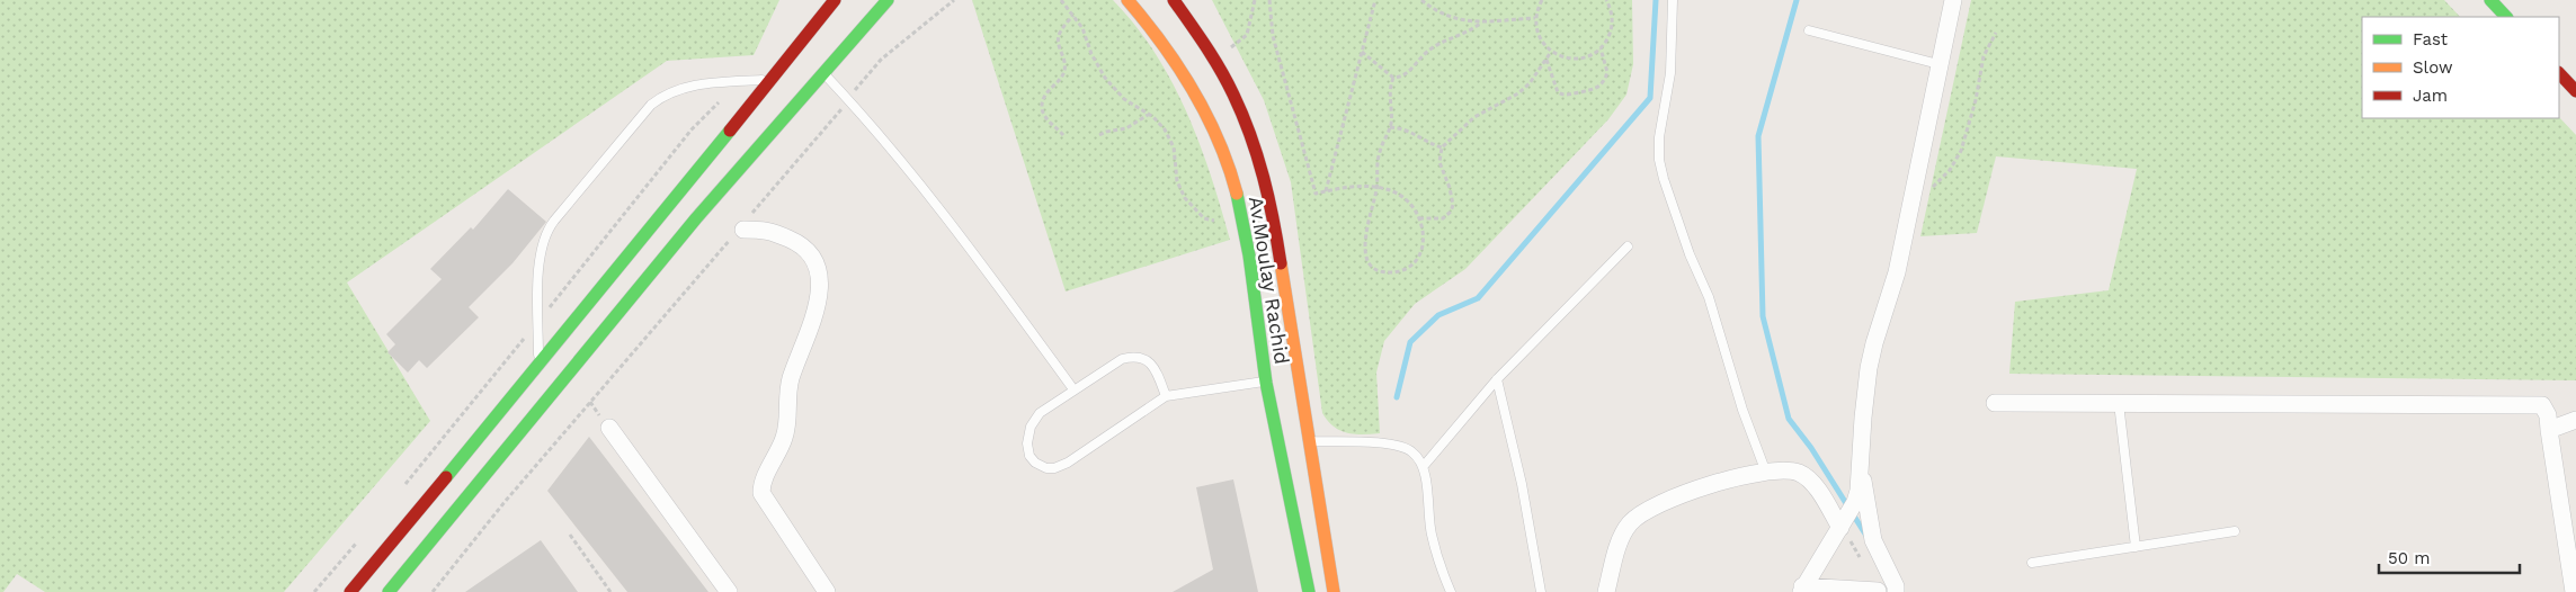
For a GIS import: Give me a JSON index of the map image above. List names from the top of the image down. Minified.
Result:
{"streets":{"main road":["Av.Moulay Rachid"]},"legend":["Fast","Slow","Jam"],"scale_bar":"50 m"}
